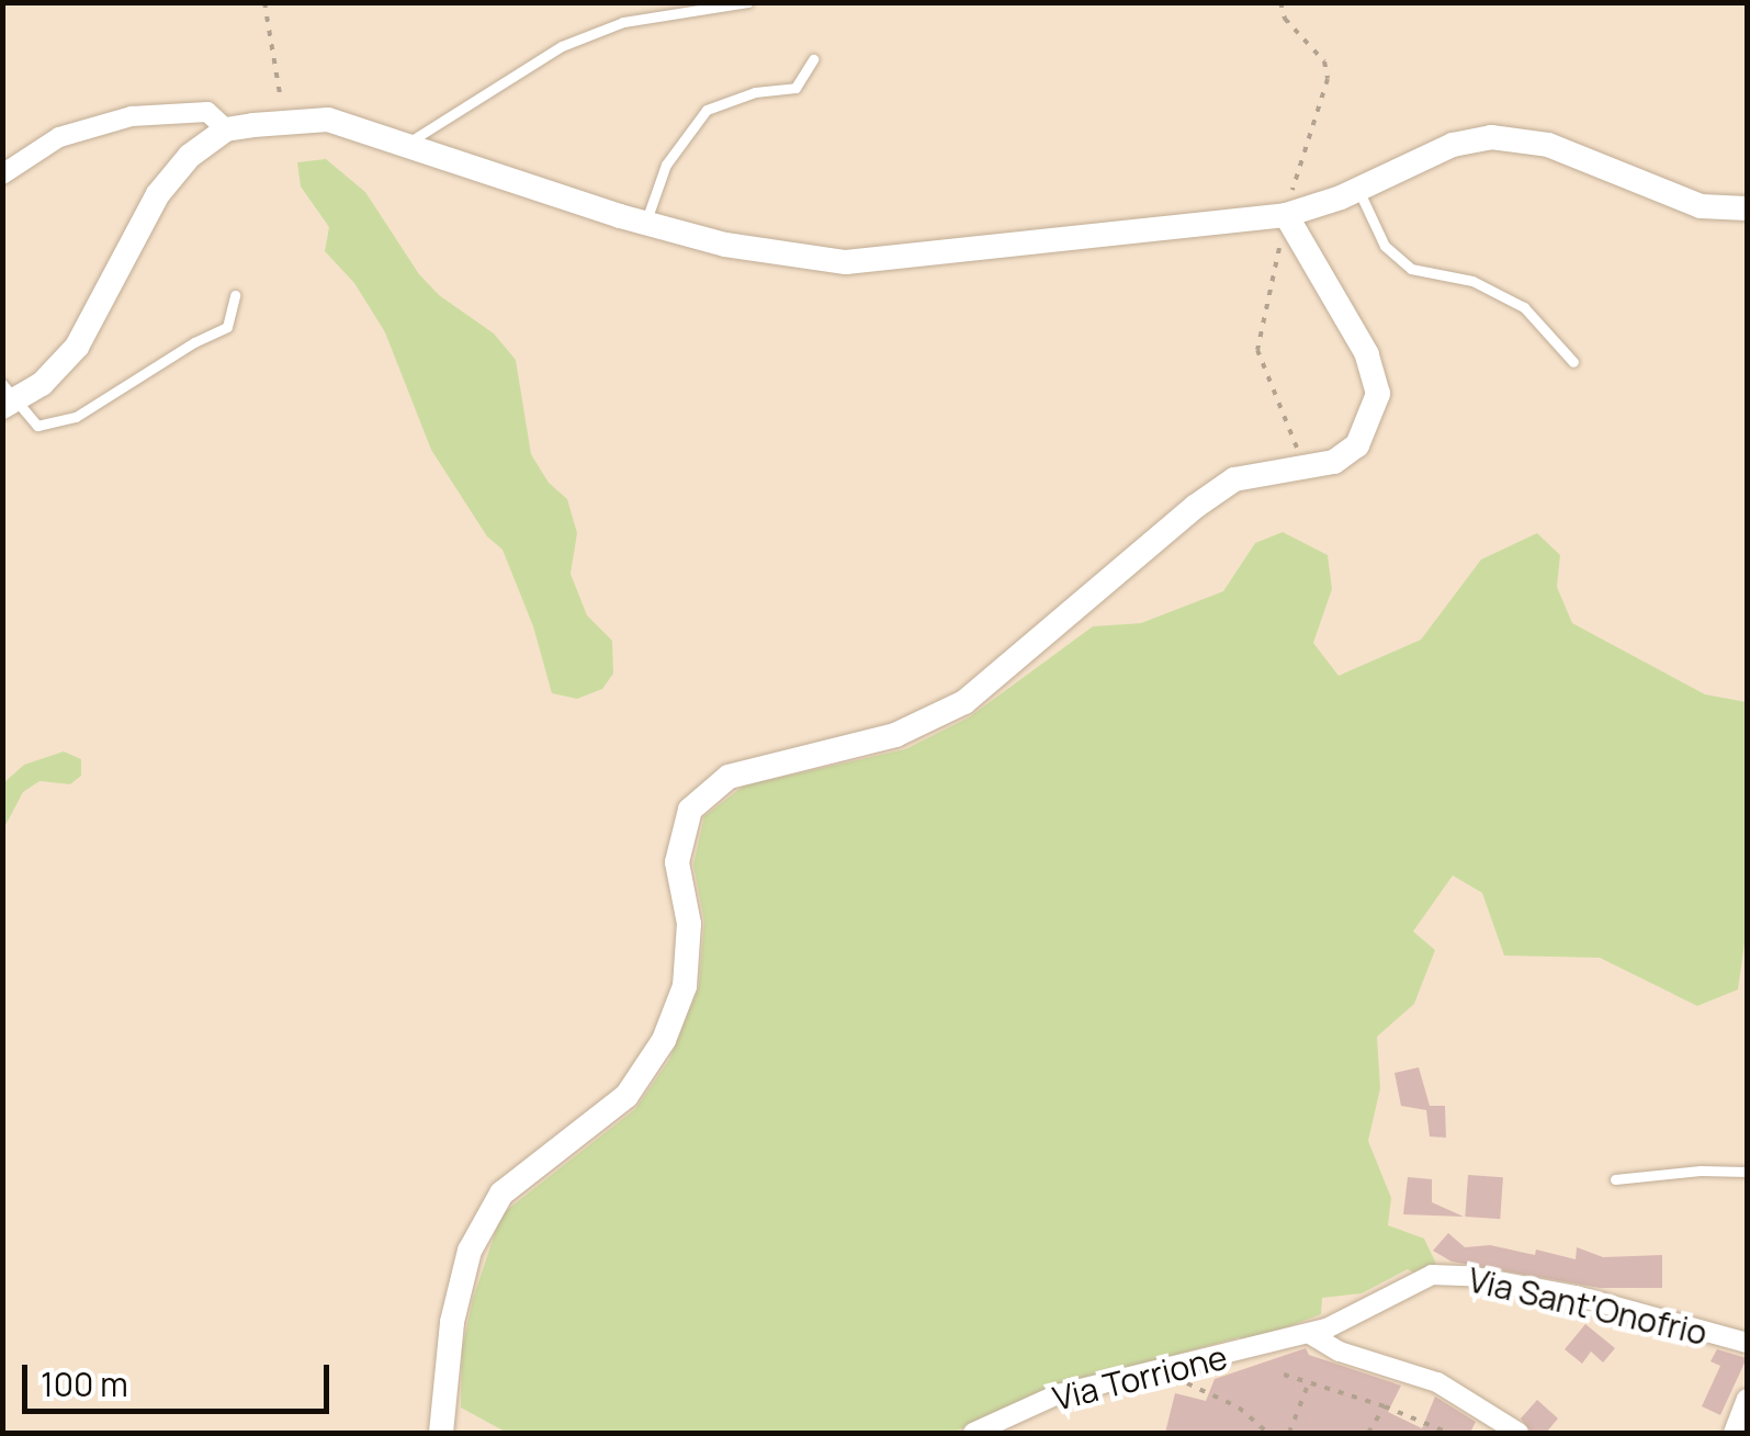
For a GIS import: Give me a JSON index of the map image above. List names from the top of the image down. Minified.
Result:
{"streets":{"street":["Via Sant'Onofrio","Via Torrione"]},"crossings":[["Via Sant'Onofrio","Via Torrione"]],"scale_bar":"100 m"}
